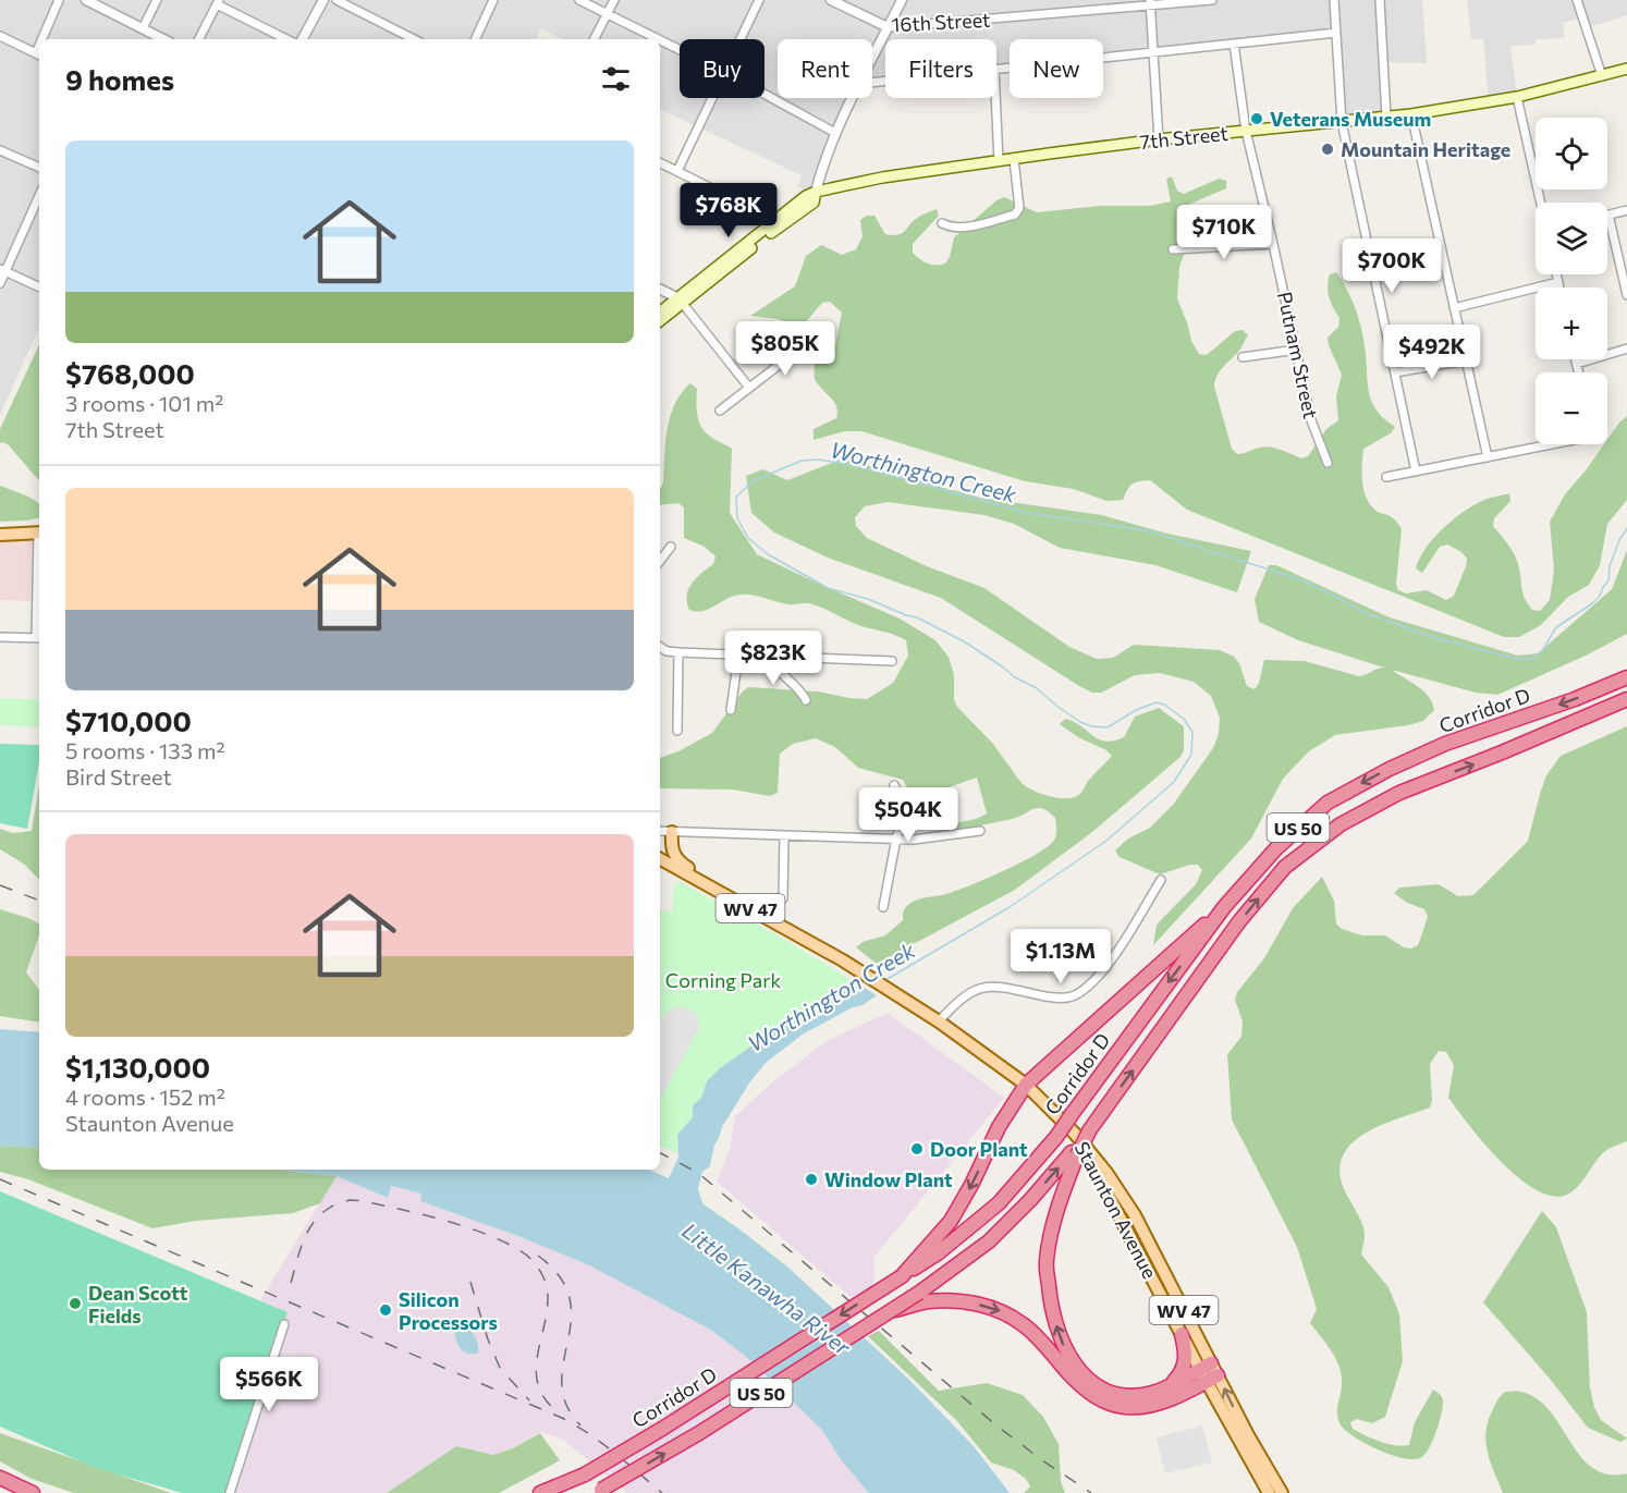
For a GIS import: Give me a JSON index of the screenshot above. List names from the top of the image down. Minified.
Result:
{"streets":{"highway":["Corridor D","US 50"],"main road":["7th Street","WV 47","Staunton Avenue"],"street":["16th Street","Putnam Street"]},"crossings":[["7th Street","Putnam Street"]],"water":["Worthington Creek","Little Kanawha River"],"parks":["Corning Park"],"places":["Veterans Museum","Mountain Heritage","Door Plant","Window Plant","Dean Scott Fields","Silicon Processors"],"page":{"chip":["Buy","Rent","Filters","New"],"heading":"9 homes","map_buttons":["+","−"],"list":[{"name":"$768,000","note":"3 rooms · 101 m² · 7th Street"},{"name":"$710,000","note":"5 rooms · 133 m² · Bird Street"},{"name":"$1,130,000","note":"4 rooms · 152 m² · Staunton Avenue"}],"price":["$768K","$710K","$700K","$805K","$492K","$823K","$504K","$1.13M","$566K"]}}
